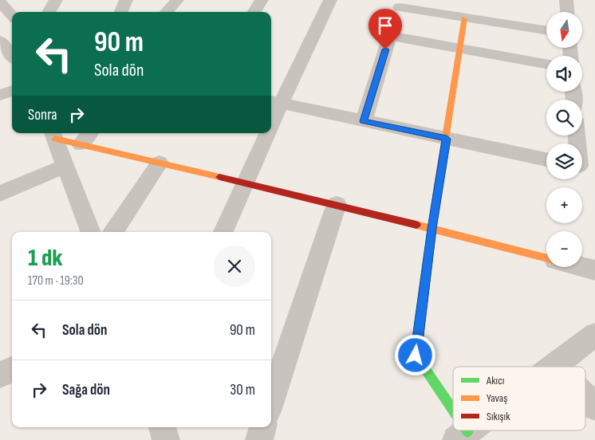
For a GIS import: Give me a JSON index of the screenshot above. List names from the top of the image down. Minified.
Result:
{"legend":["Akıcı","Yavaş","Sıkışık"],"north":"bottom","page":{"map_buttons":["+","−"],"turn":["90 m","Sola dön"],"then":"Sonra","heading":["1 dk","170 m · 19:30"],"list":[{"name":"Sola dön","value":"90 m"},{"name":"Sağa dön","value":"30 m"}]}}
